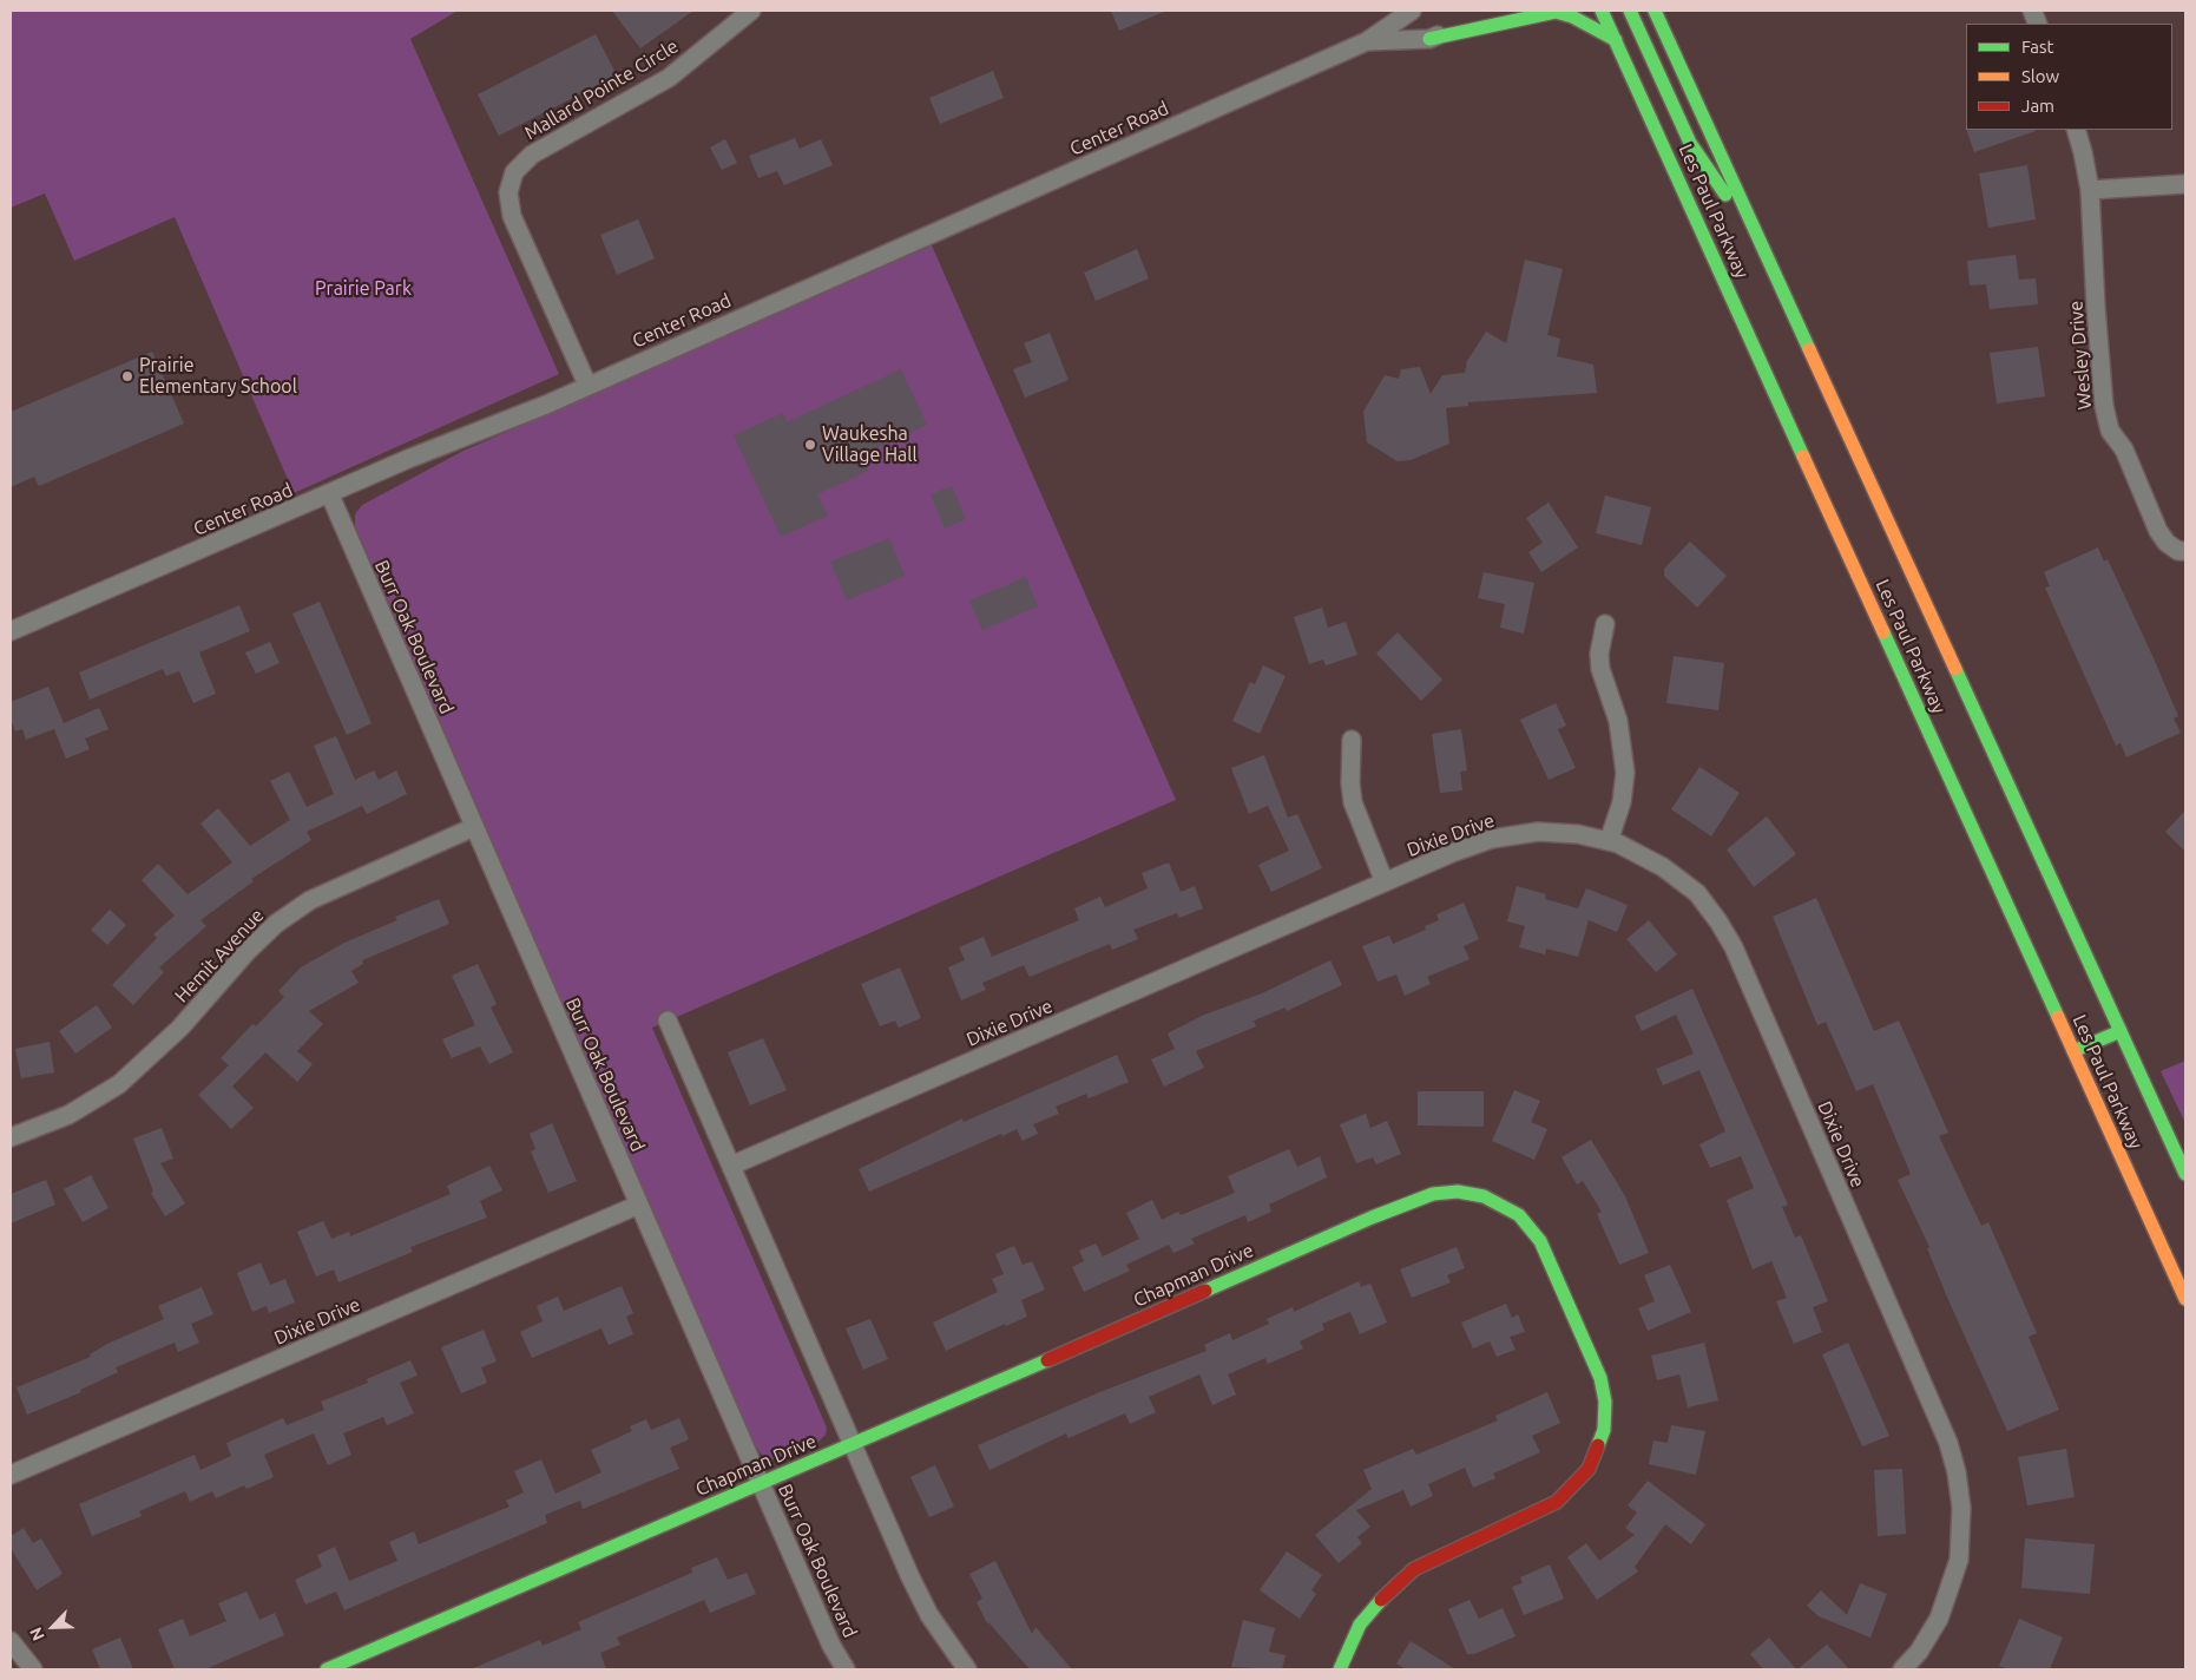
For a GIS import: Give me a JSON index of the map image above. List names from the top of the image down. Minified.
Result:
{"streets":{"main road":["Les Paul Parkway","Chapman Drive"],"street":["Mallard Pointe Circle","Center Road","Wesley Drive","Burr Oak Boulevard","Dixie Drive","Hemit Avenue"]},"crossings":[["Mallard Pointe Circle","Center Road"],["Center Road","Burr Oak Boulevard"],["Burr Oak Boulevard","Dixie Drive"],["Burr Oak Boulevard","Hemit Avenue"],["Burr Oak Boulevard","Chapman Drive"]],"parks":["Prairie Park"],"places":["Prairie Elementary School","Waukesha Village Hall"],"legend":["Fast","Slow","Jam"],"north":"bottom left"}
